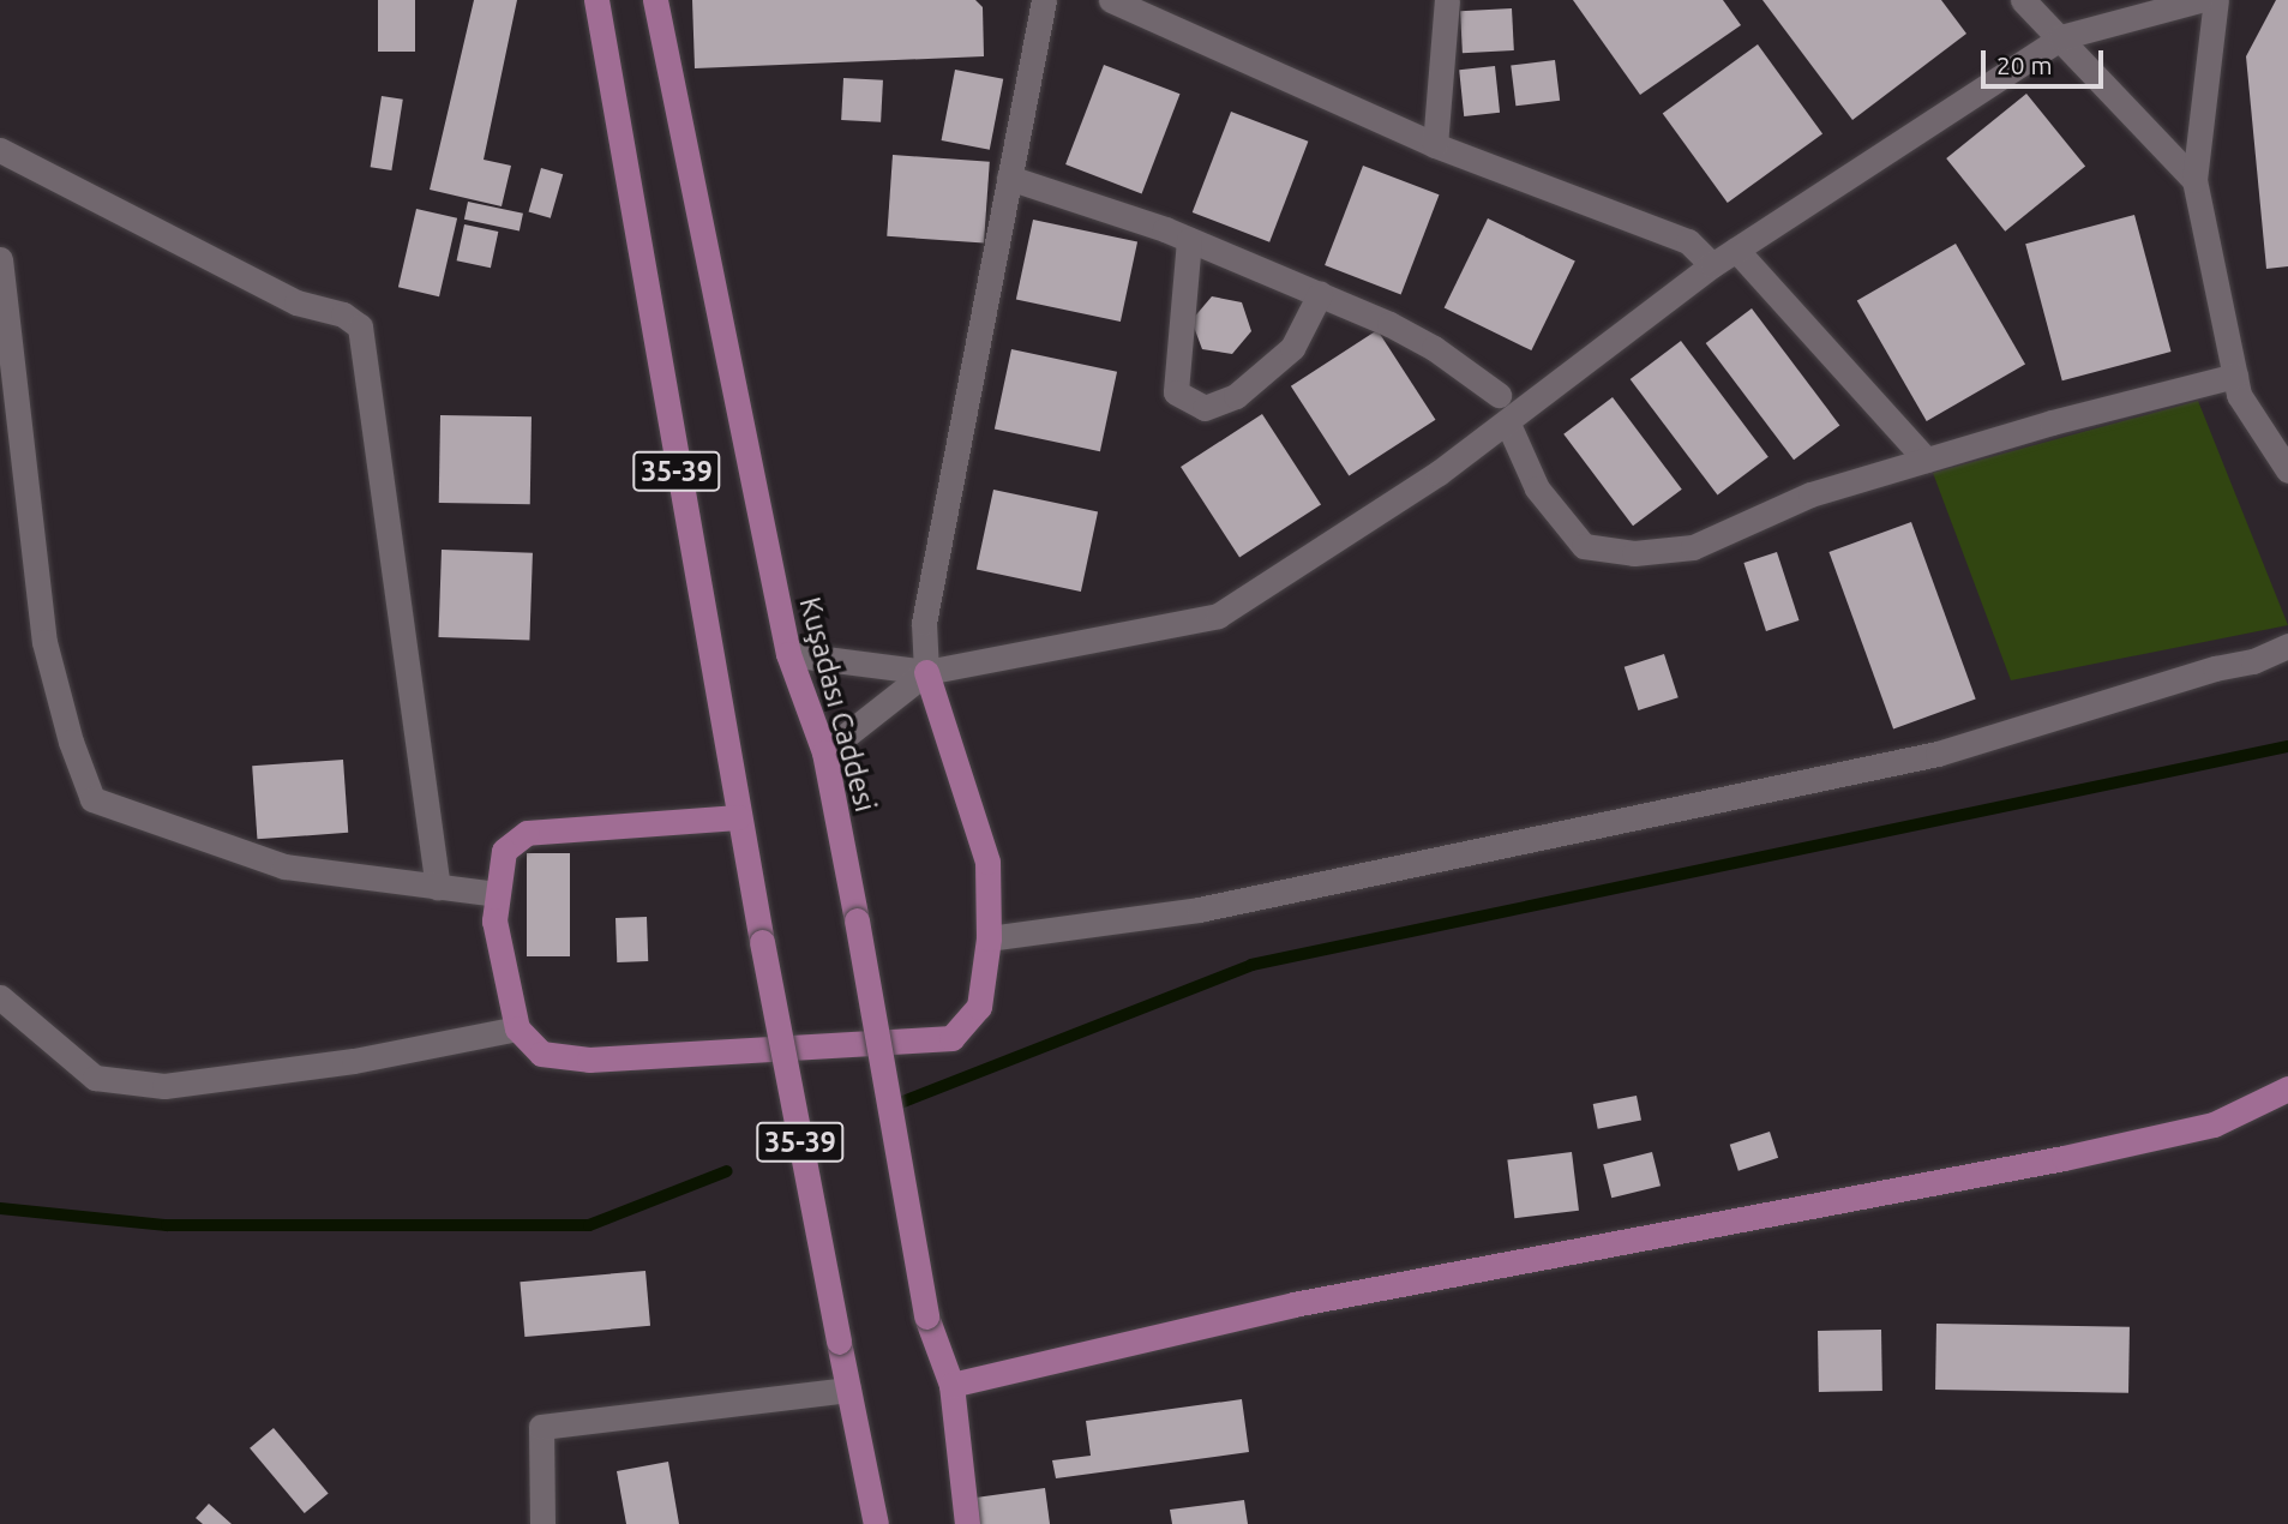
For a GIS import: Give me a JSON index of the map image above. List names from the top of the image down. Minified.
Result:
{"streets":{"main road":["35-39","Kuşadası Caddesi"]},"scale_bar":"20 m"}
